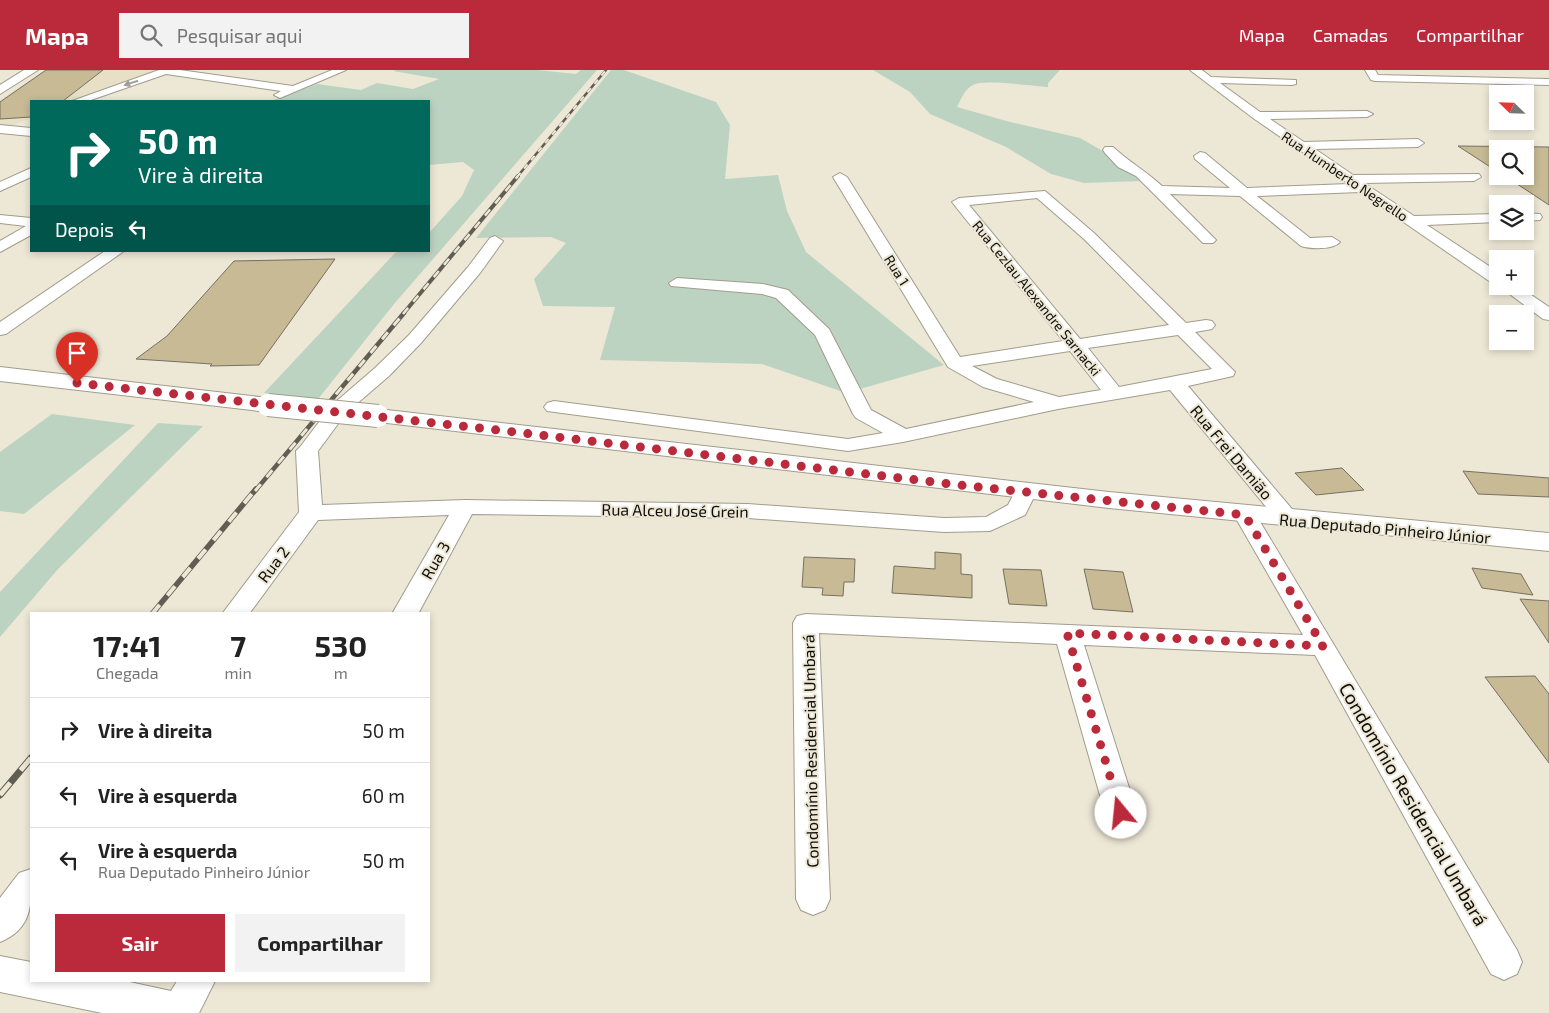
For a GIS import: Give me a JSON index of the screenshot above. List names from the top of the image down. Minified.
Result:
{"streets":{"street":["Rua Humberto Negrello","Rua 1","Rua Cezlau Alexandre Sarnacki","Rua Frei Damião","Rua Alceu José Grein","Rua Deputado Pinheiro Júnior","Rua 3","Rua 2","Condomínio Residencial Umbará"]},"crossings":[["Rua Frei Damião","Rua Deputado Pinheiro Júnior"],["Rua Alceu José Grein","Rua Deputado Pinheiro Júnior"],["Rua Alceu José Grein","Rua 3"],["Rua Alceu José Grein","Rua 2"],["Rua Deputado Pinheiro Júnior","Condomínio Residencial Umbará"]],"north":"top left","page":{"header":"Mapa","search":"Pesquisar aqui","nav":["Mapa","Camadas","Compartilhar"],"map_buttons":["+","−"],"turn":["50 m","Vire à direita"],"then":"Depois","eta":["17:41","Chegada","7","min","530","m"],"list":[{"name":"Vire à direita","value":"50 m"},{"name":"Vire à esquerda","value":"60 m"},{"name":"Vire à esquerda","note":"Rua Deputado Pinheiro Júnior","value":"50 m"}],"buttons":["Sair","Compartilhar"]}}
